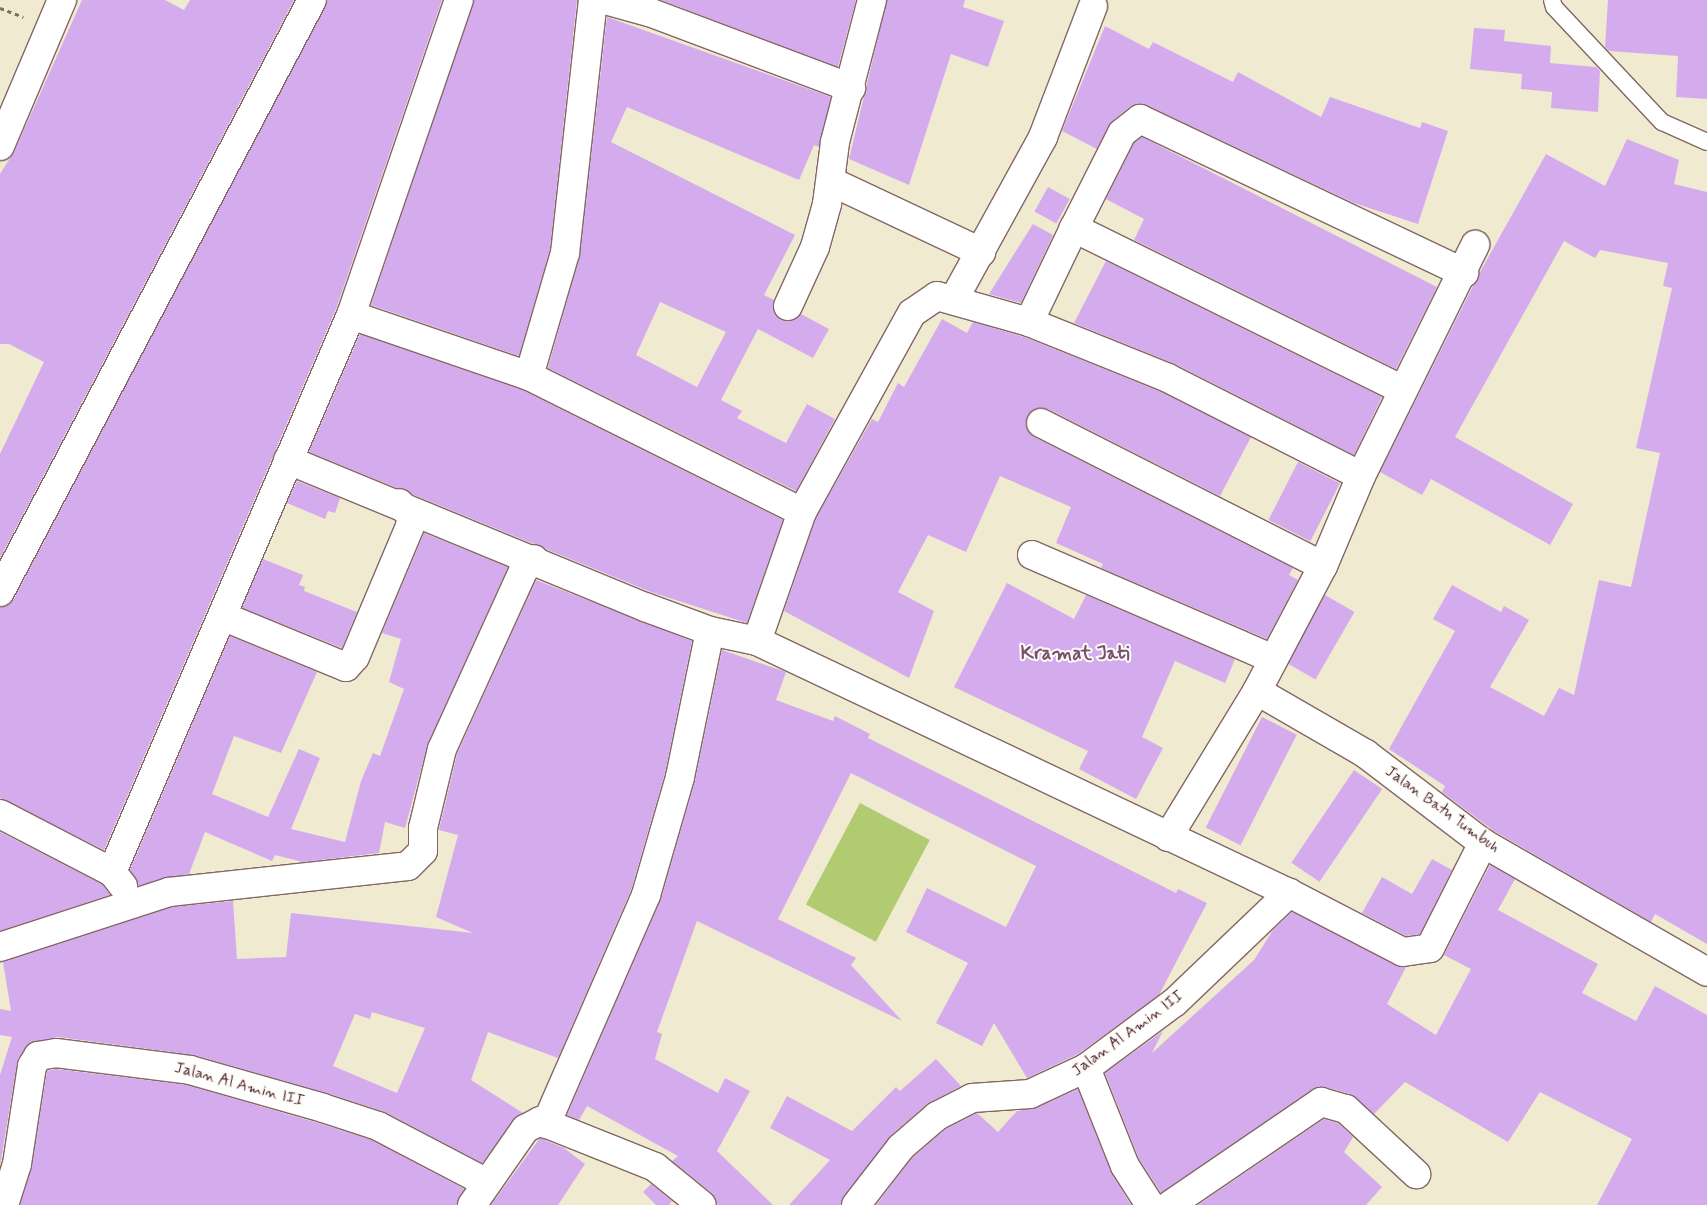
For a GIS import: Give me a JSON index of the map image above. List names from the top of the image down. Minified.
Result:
{"streets":{"street":["Jalan Batu Tumbuh","Jalan Al Amin III"]},"districts":["Kramat Jati"]}
